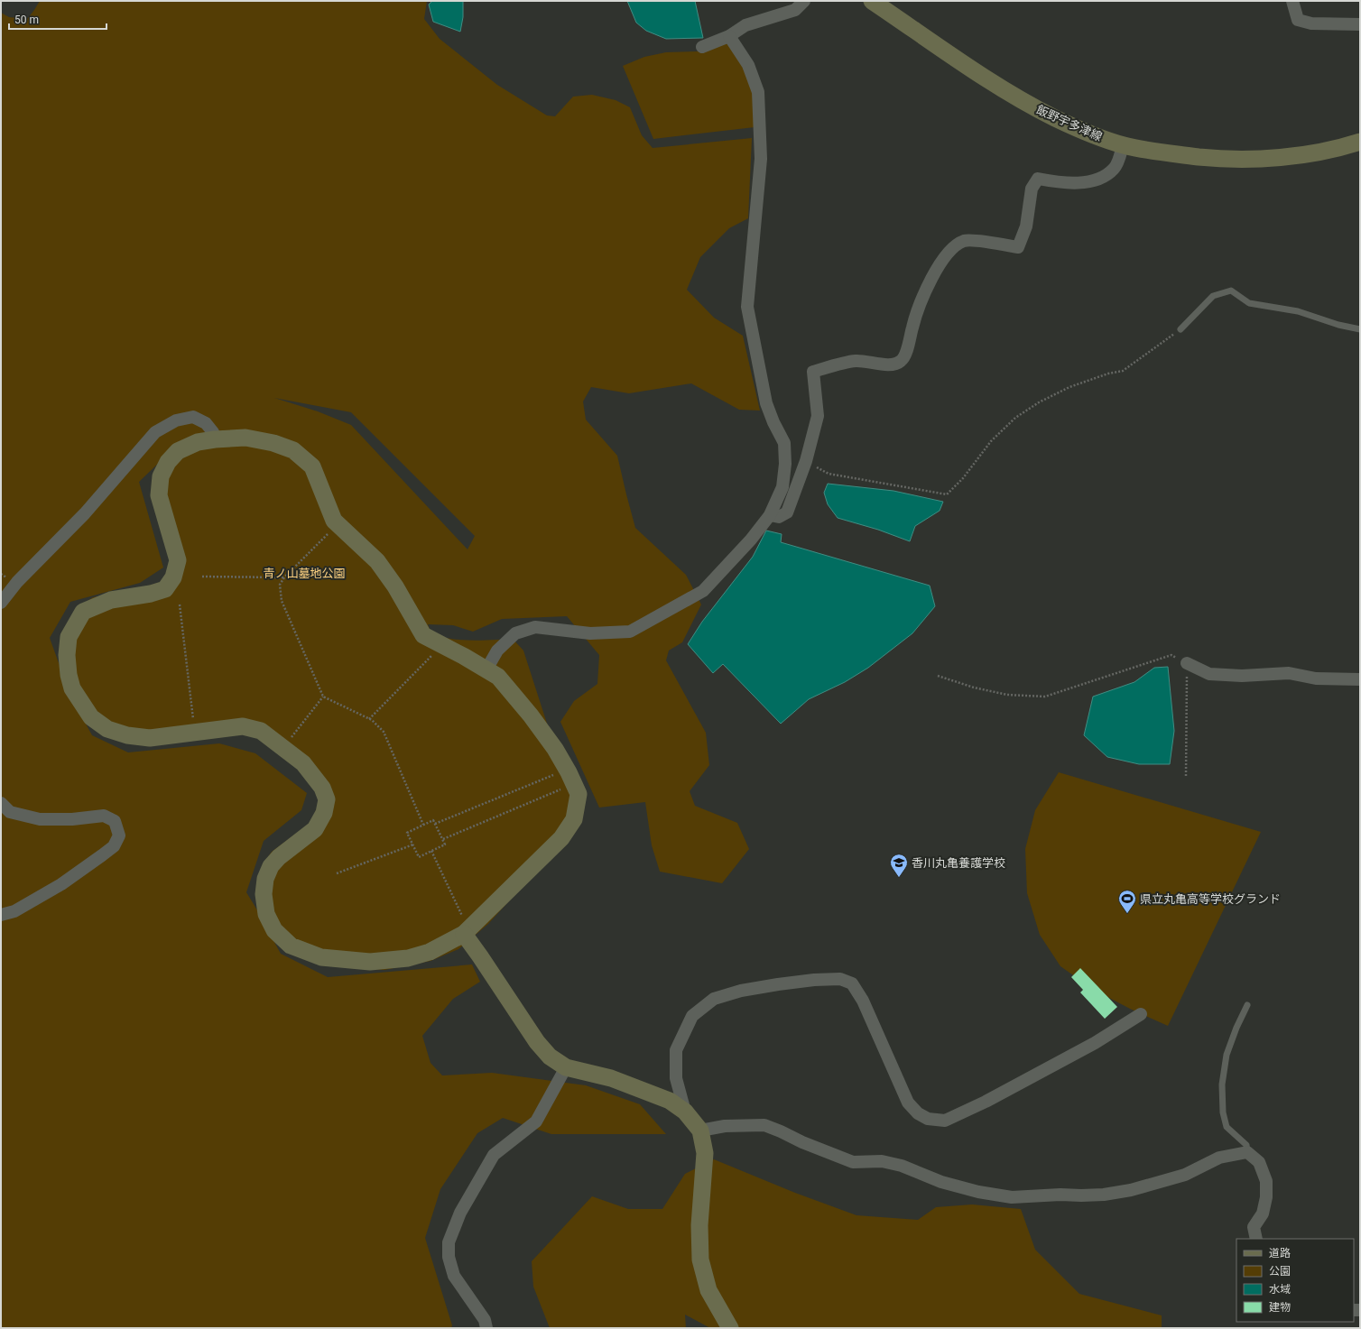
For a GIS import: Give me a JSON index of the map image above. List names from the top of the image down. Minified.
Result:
{"streets":{"street":["飯野宇多津線"]},"parks":["青ノ山墓地公園"],"places":{"school or university":["香川丸亀養護学校"],"sports":["県立丸亀高等学校グランド"]},"legend":["道路","公園","水域","建物"],"scale_bar":"50 m"}
